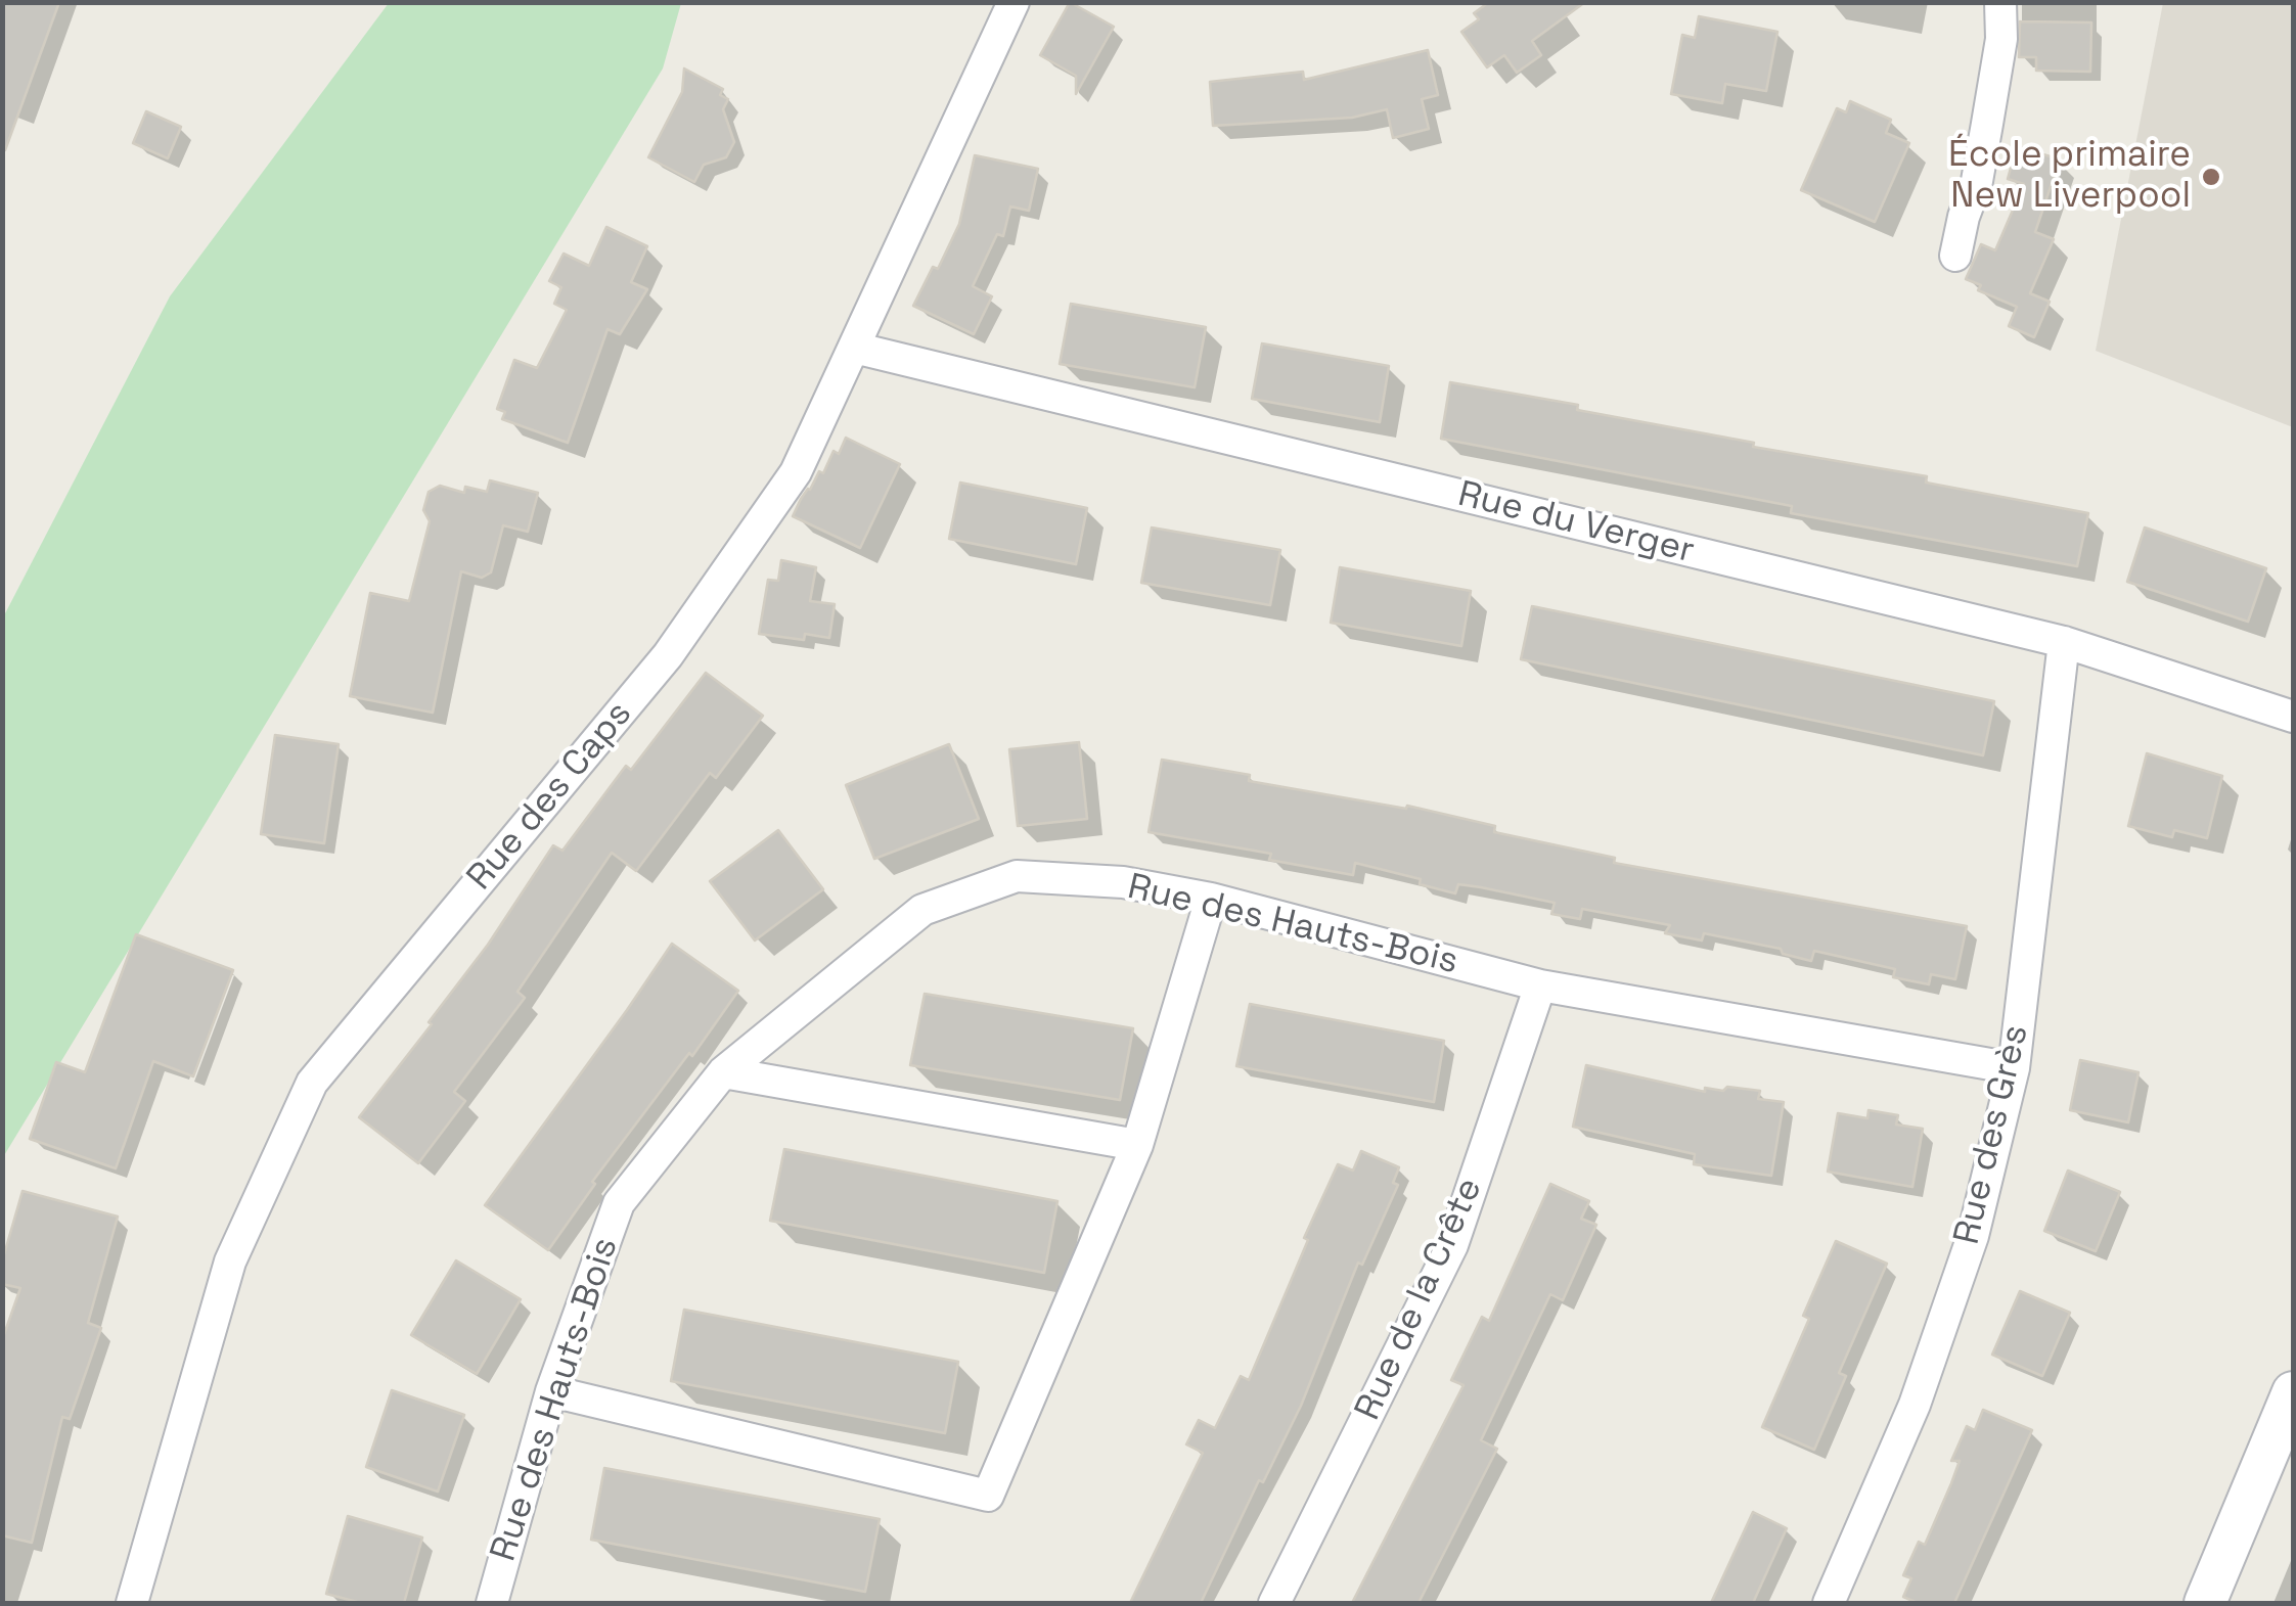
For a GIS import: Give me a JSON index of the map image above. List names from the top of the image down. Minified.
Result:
{"streets":{"street":["Rue du Verger","Rue des Caps","Rue des Hauts-Bois","Rue des Grès","Rue de la Crête"]},"crossings":[["Rue du Verger","Rue des Caps"],["Rue du Verger","Rue des Grès"],["Rue des Hauts-Bois","Rue des Grès"],["Rue des Hauts-Bois","Rue de la Crête"]],"places":["École primaire New Liverpool"]}
